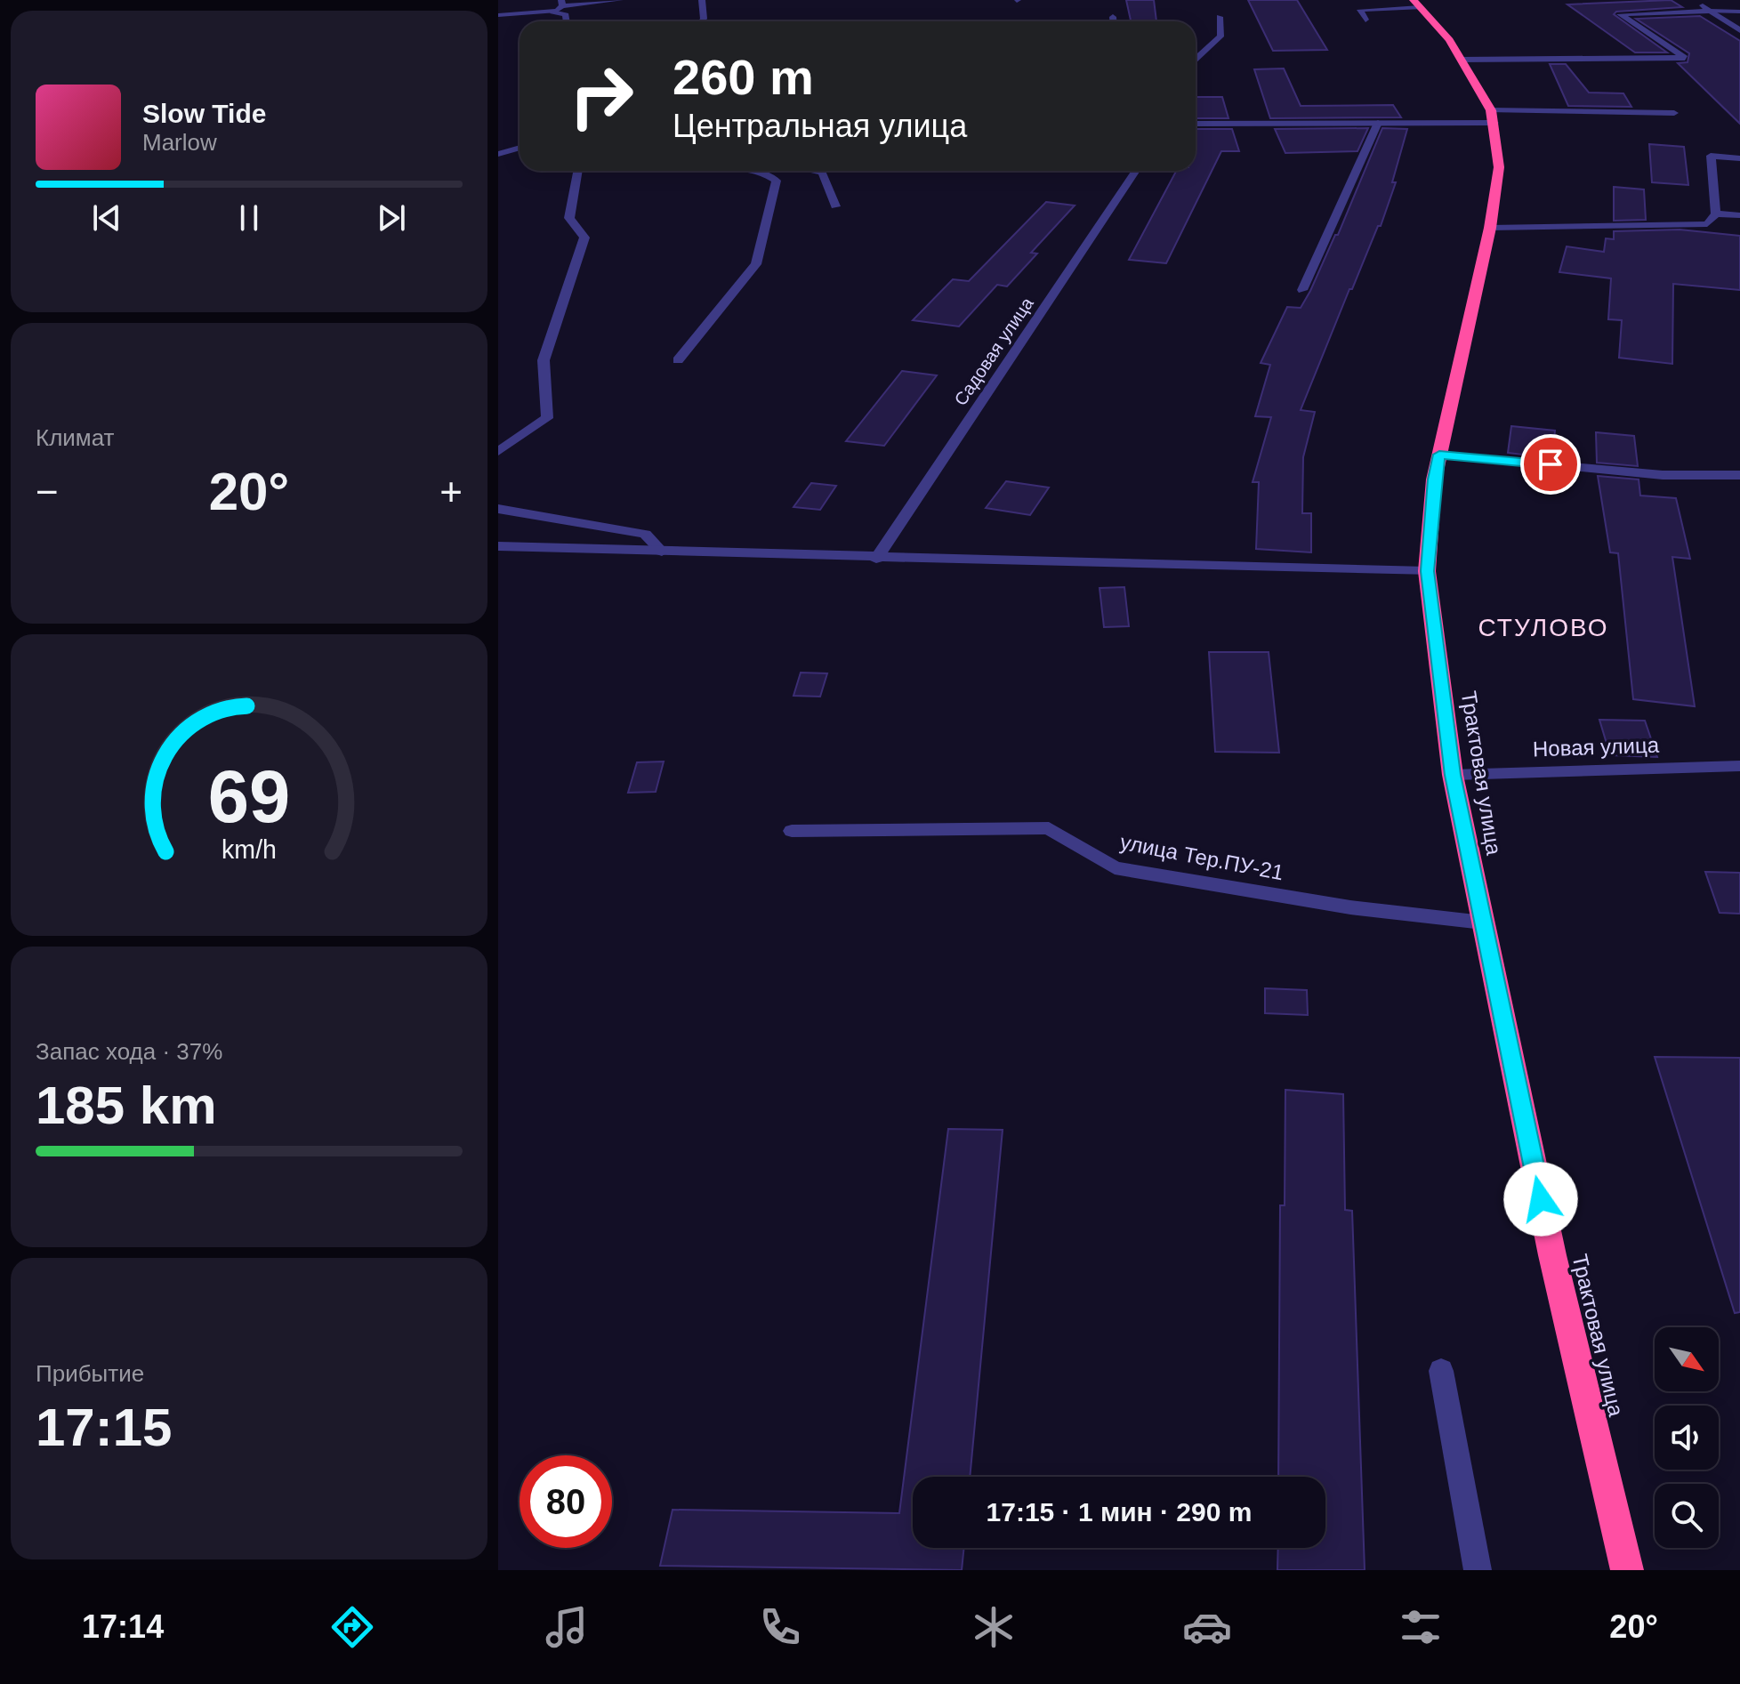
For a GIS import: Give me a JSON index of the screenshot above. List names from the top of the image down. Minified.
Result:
{"streets":{"highway":["Трактовая улица"],"street":["Садовая улица","Новая улица","улица Тер.ПУ-21"]},"crossings":[["Новая улица","Трактовая улица"],["Трактовая улица","улица Тер.ПУ-21"]],"districts":["СТУЛОВО"],"north":"bottom right","page":{"turn":["260 m","Центральная улица"],"song":["Slow Tide","Marlow"],"tile":["Климат",["Запас хода · 37%","185 km"],["Прибытие","17:15"]],"heat":["−","20°","+"],"limit":"80","trip":"17:15 · 1 мин · 290 m","tabs":["17:14","20°"],"gauge":["69","km/h"]}}
